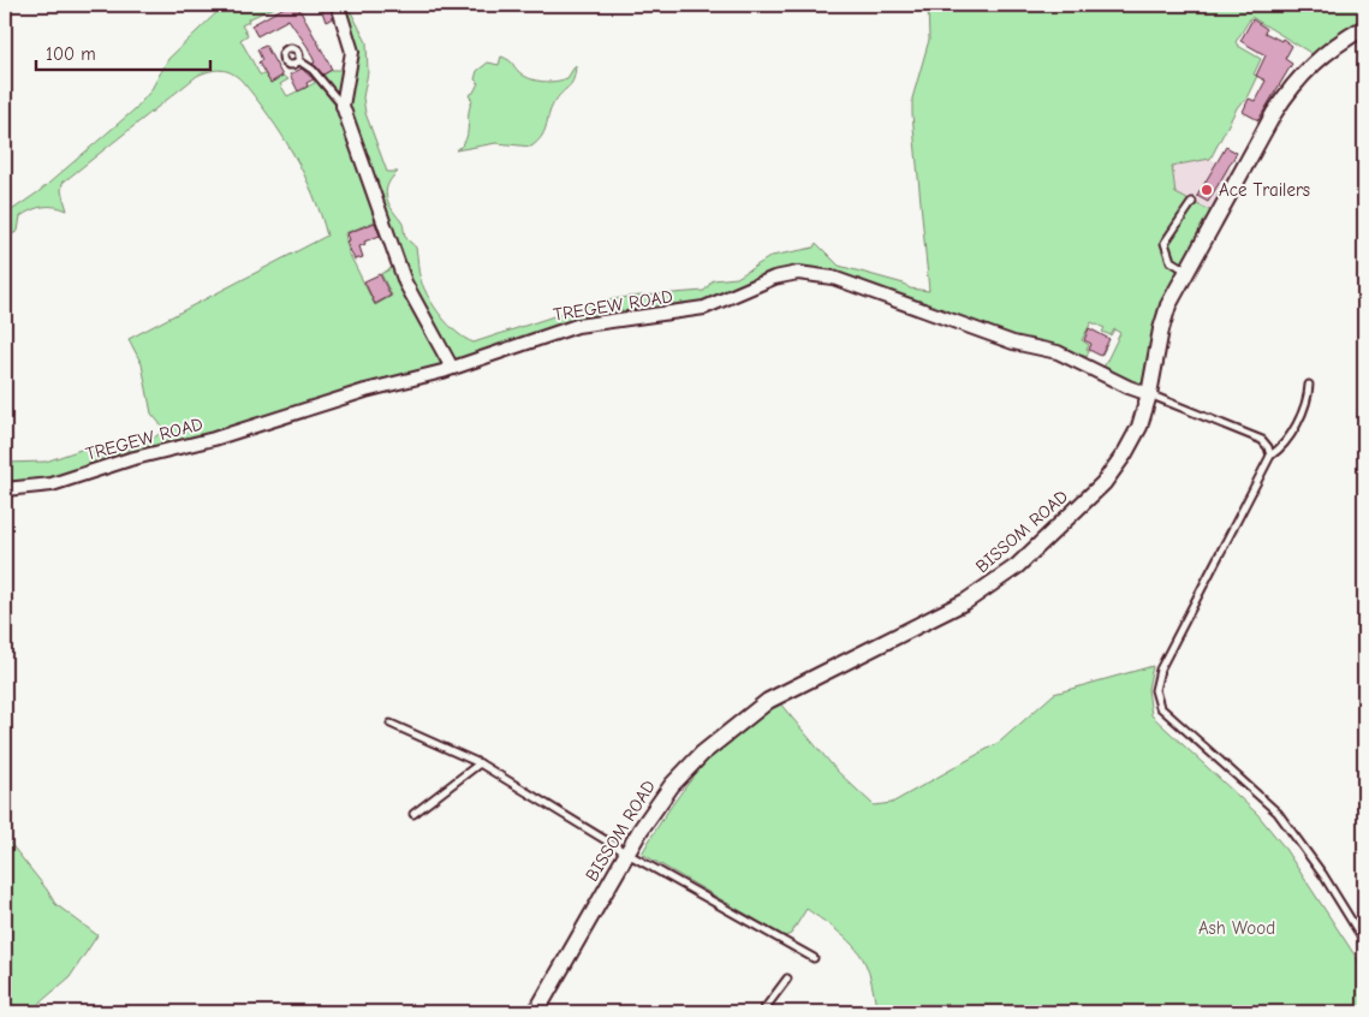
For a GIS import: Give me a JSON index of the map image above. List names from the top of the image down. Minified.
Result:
{"streets":{"street":["TREGEW ROAD","BISSOM ROAD"]},"crossings":[["TREGEW ROAD","BISSOM ROAD"]],"parks":["Ash Wood"],"places":["Ace Trailers"],"scale_bar":"100 m"}
